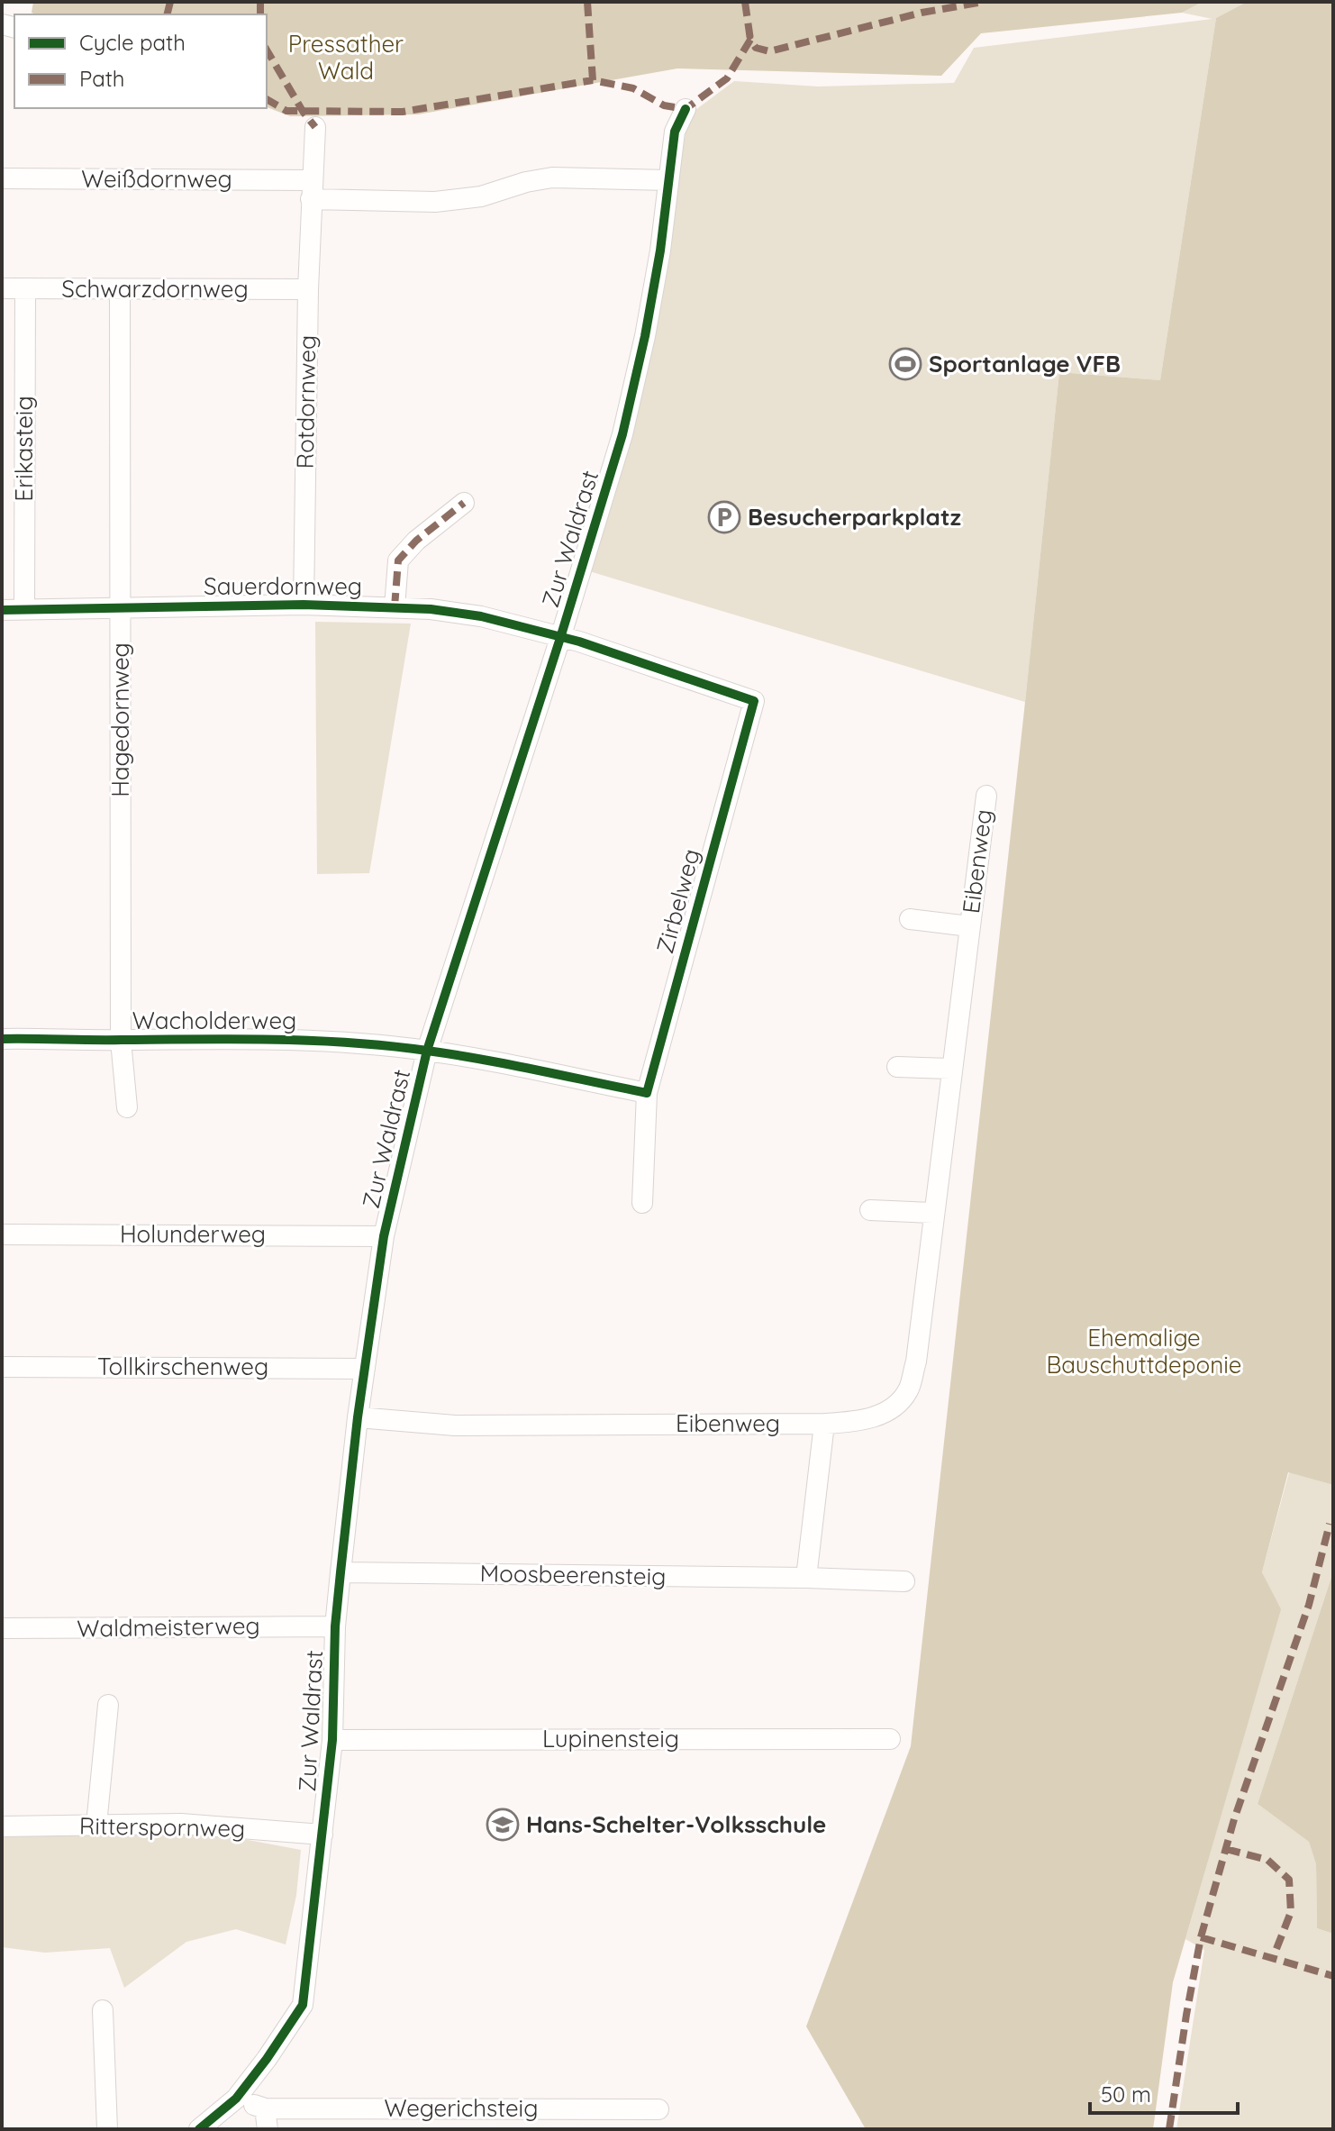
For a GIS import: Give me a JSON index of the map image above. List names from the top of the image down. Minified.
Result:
{"streets":{"street":["Weißdornweg","Schwarzdornweg","Rotdornweg","Erikasteig","Zur Waldrast","Sauerdornweg","Hagedornweg","Eibenweg","Zirbelweg","Wacholderweg","Holunderweg","Tollkirschenweg","Moosbeerensteig","Waldmeisterweg","Lupinensteig","Ritterspornweg","Wegerichsteig"]},"crossings":[["Weißdornweg","Rotdornweg"],["Schwarzdornweg","Rotdornweg"],["Schwarzdornweg","Erikasteig"],["Schwarzdornweg","Hagedornweg"],["Rotdornweg","Sauerdornweg"],["Erikasteig","Sauerdornweg"],["Zur Waldrast","Sauerdornweg"],["Zur Waldrast","Eibenweg"],["Zur Waldrast","Zirbelweg"],["Zur Waldrast","Wacholderweg"],["Zur Waldrast","Holunderweg"],["Zur Waldrast","Tollkirschenweg"],["Zur Waldrast","Moosbeerensteig"],["Zur Waldrast","Waldmeisterweg"],["Zur Waldrast","Lupinensteig"],["Zur Waldrast","Ritterspornweg"],["Zur Waldrast","Wegerichsteig"],["Sauerdornweg","Hagedornweg"],["Sauerdornweg","Zirbelweg"],["Hagedornweg","Wacholderweg"]],"parks":["Pressather Wald","Ehemalige Bauschuttdeponie"],"places":{"sports":["Sportanlage VFB"],"parking":["Besucherparkplatz"],"school or university":["Hans-Schelter-Volksschule"]},"legend":["Cycle path","Path"],"scale_bar":"50 m"}
